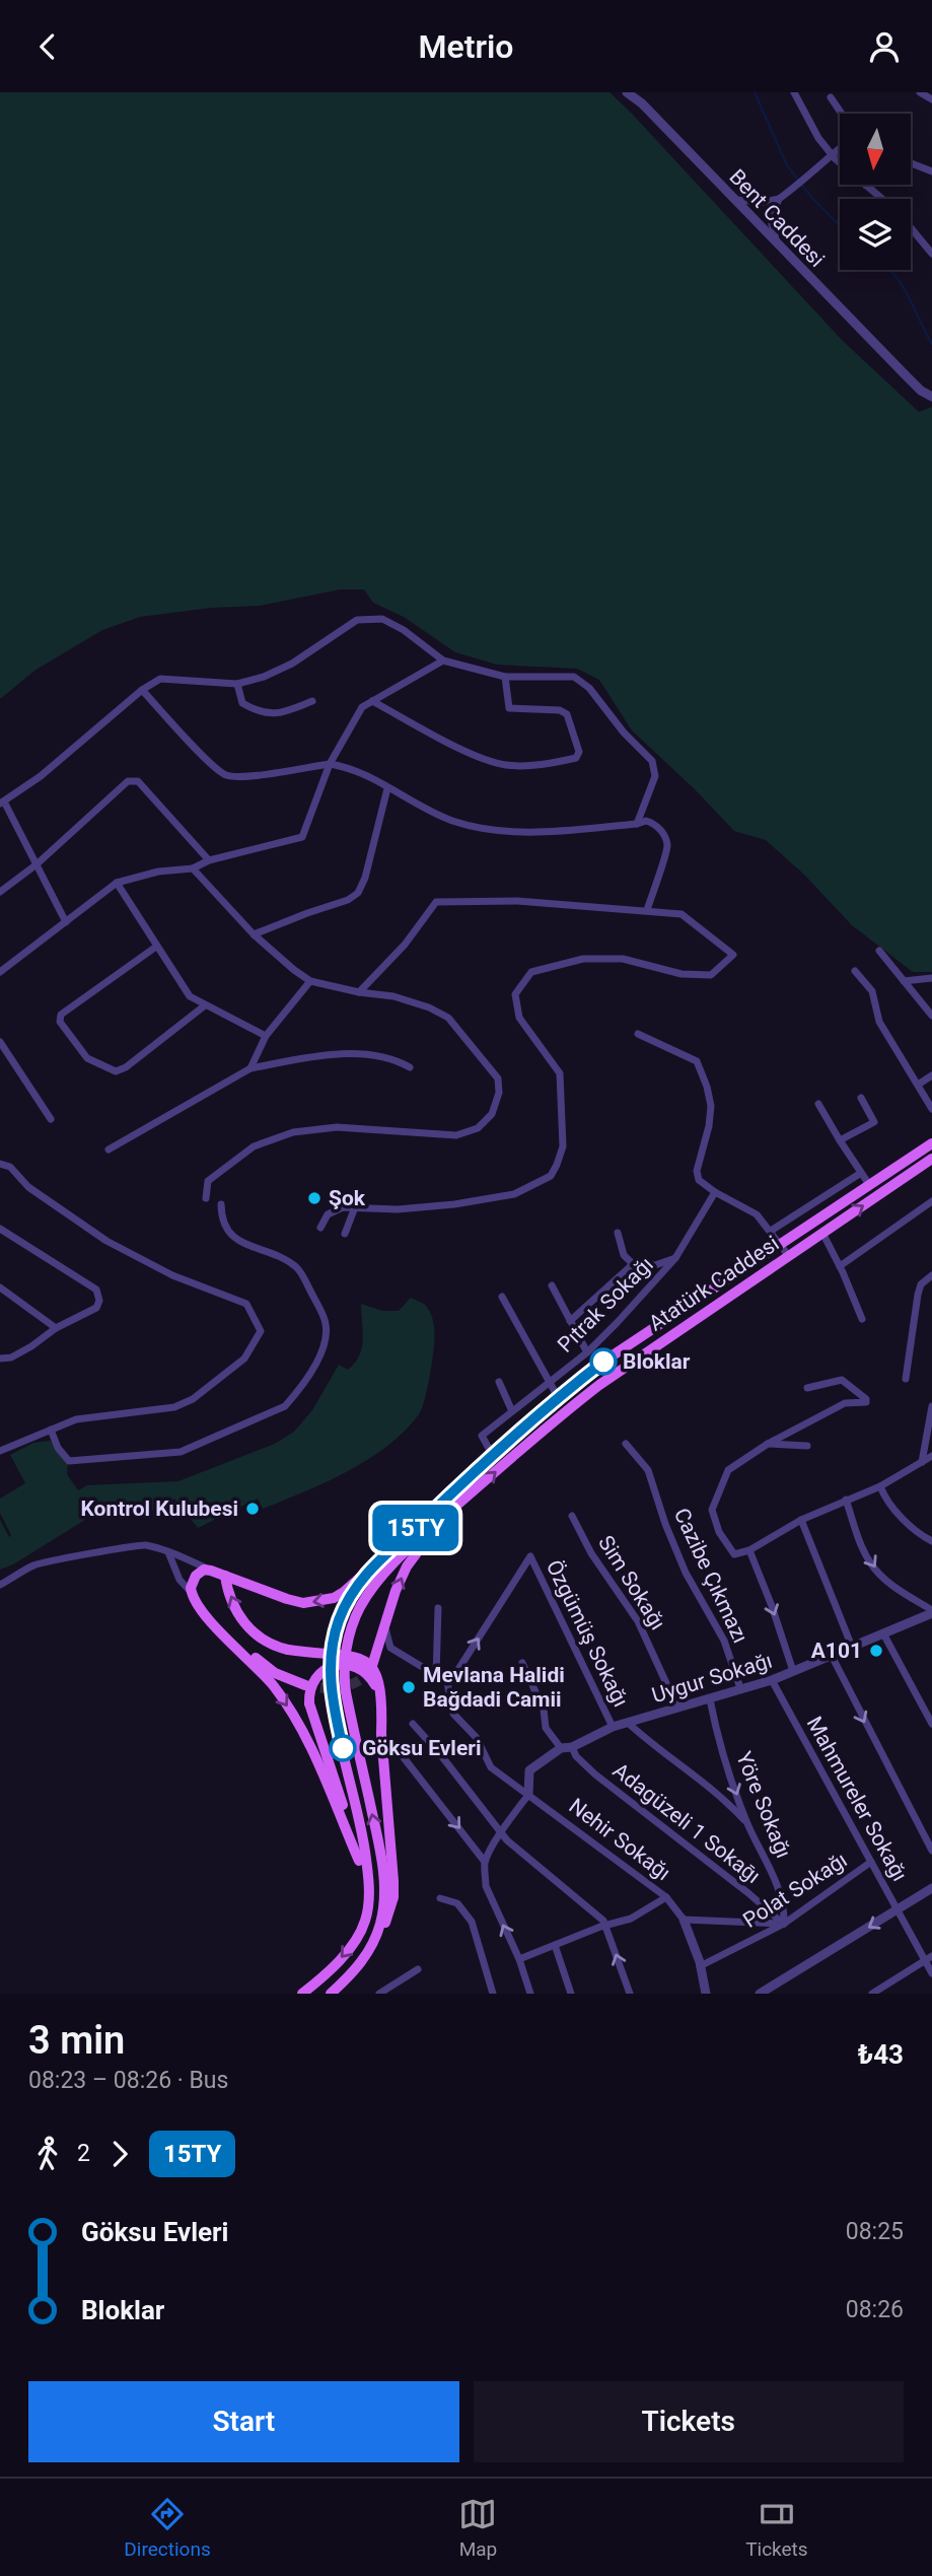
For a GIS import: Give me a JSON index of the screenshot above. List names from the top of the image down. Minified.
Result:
{"streets":{"main road":["Atatürk Caddesi"],"street":["Bent Caddesi","Pıtrak Sokağı","Cazibe Çıkmazı","Sim Sokağı","Özgümüş Sokağı","Uygur Sokağı","Mahmureler Sokağı","Yöre Sokağı","Adagüzeli 1 Sokaḡı","Nehir Sokağı","Polat Sokağı"]},"crossings":[["Atatürk Caddesi","Pıtrak Sokağı"],["Cazibe Çıkmazı","Uygur Sokağı"],["Sim Sokağı","Uygur Sokağı"],["Özgümüş Sokağı","Uygur Sokağı"],["Özgümüş Sokağı","Nehir Sokağı"],["Uygur Sokağı","Mahmureler Sokağı"],["Uygur Sokağı","Yöre Sokağı"],["Uygur Sokağı","Adagüzeli 1 Sokaḡı"],["Mahmureler Sokağı","Polat Sokağı"],["Yöre Sokağı","Adagüzeli 1 Sokaḡı"],["Yöre Sokağı","Polat Sokağı"],["Adagüzeli 1 Sokaḡı","Polat Sokağı"]],"one_way":["Yöre Sokağı"],"places":["Şok","Bloklar","Kontrol Kulubesi","A101","Mevlana Halidi Bağdadi Camii","Göksu Evleri"],"lines":["bus line 15TY"],"north":"bottom","page":{"header":"Metrio","on_map":"15TY","heading":["3 min","08:23 – 08:26 · Bus","₺43"],"legs":["2","15TY"],"list":[{"name":"Göksu Evleri","value":"08:25"},{"name":"Bloklar","value":"08:26"}],"buttons":["Start","Tickets"],"tabs":["Directions","Map","Tickets"]}}
